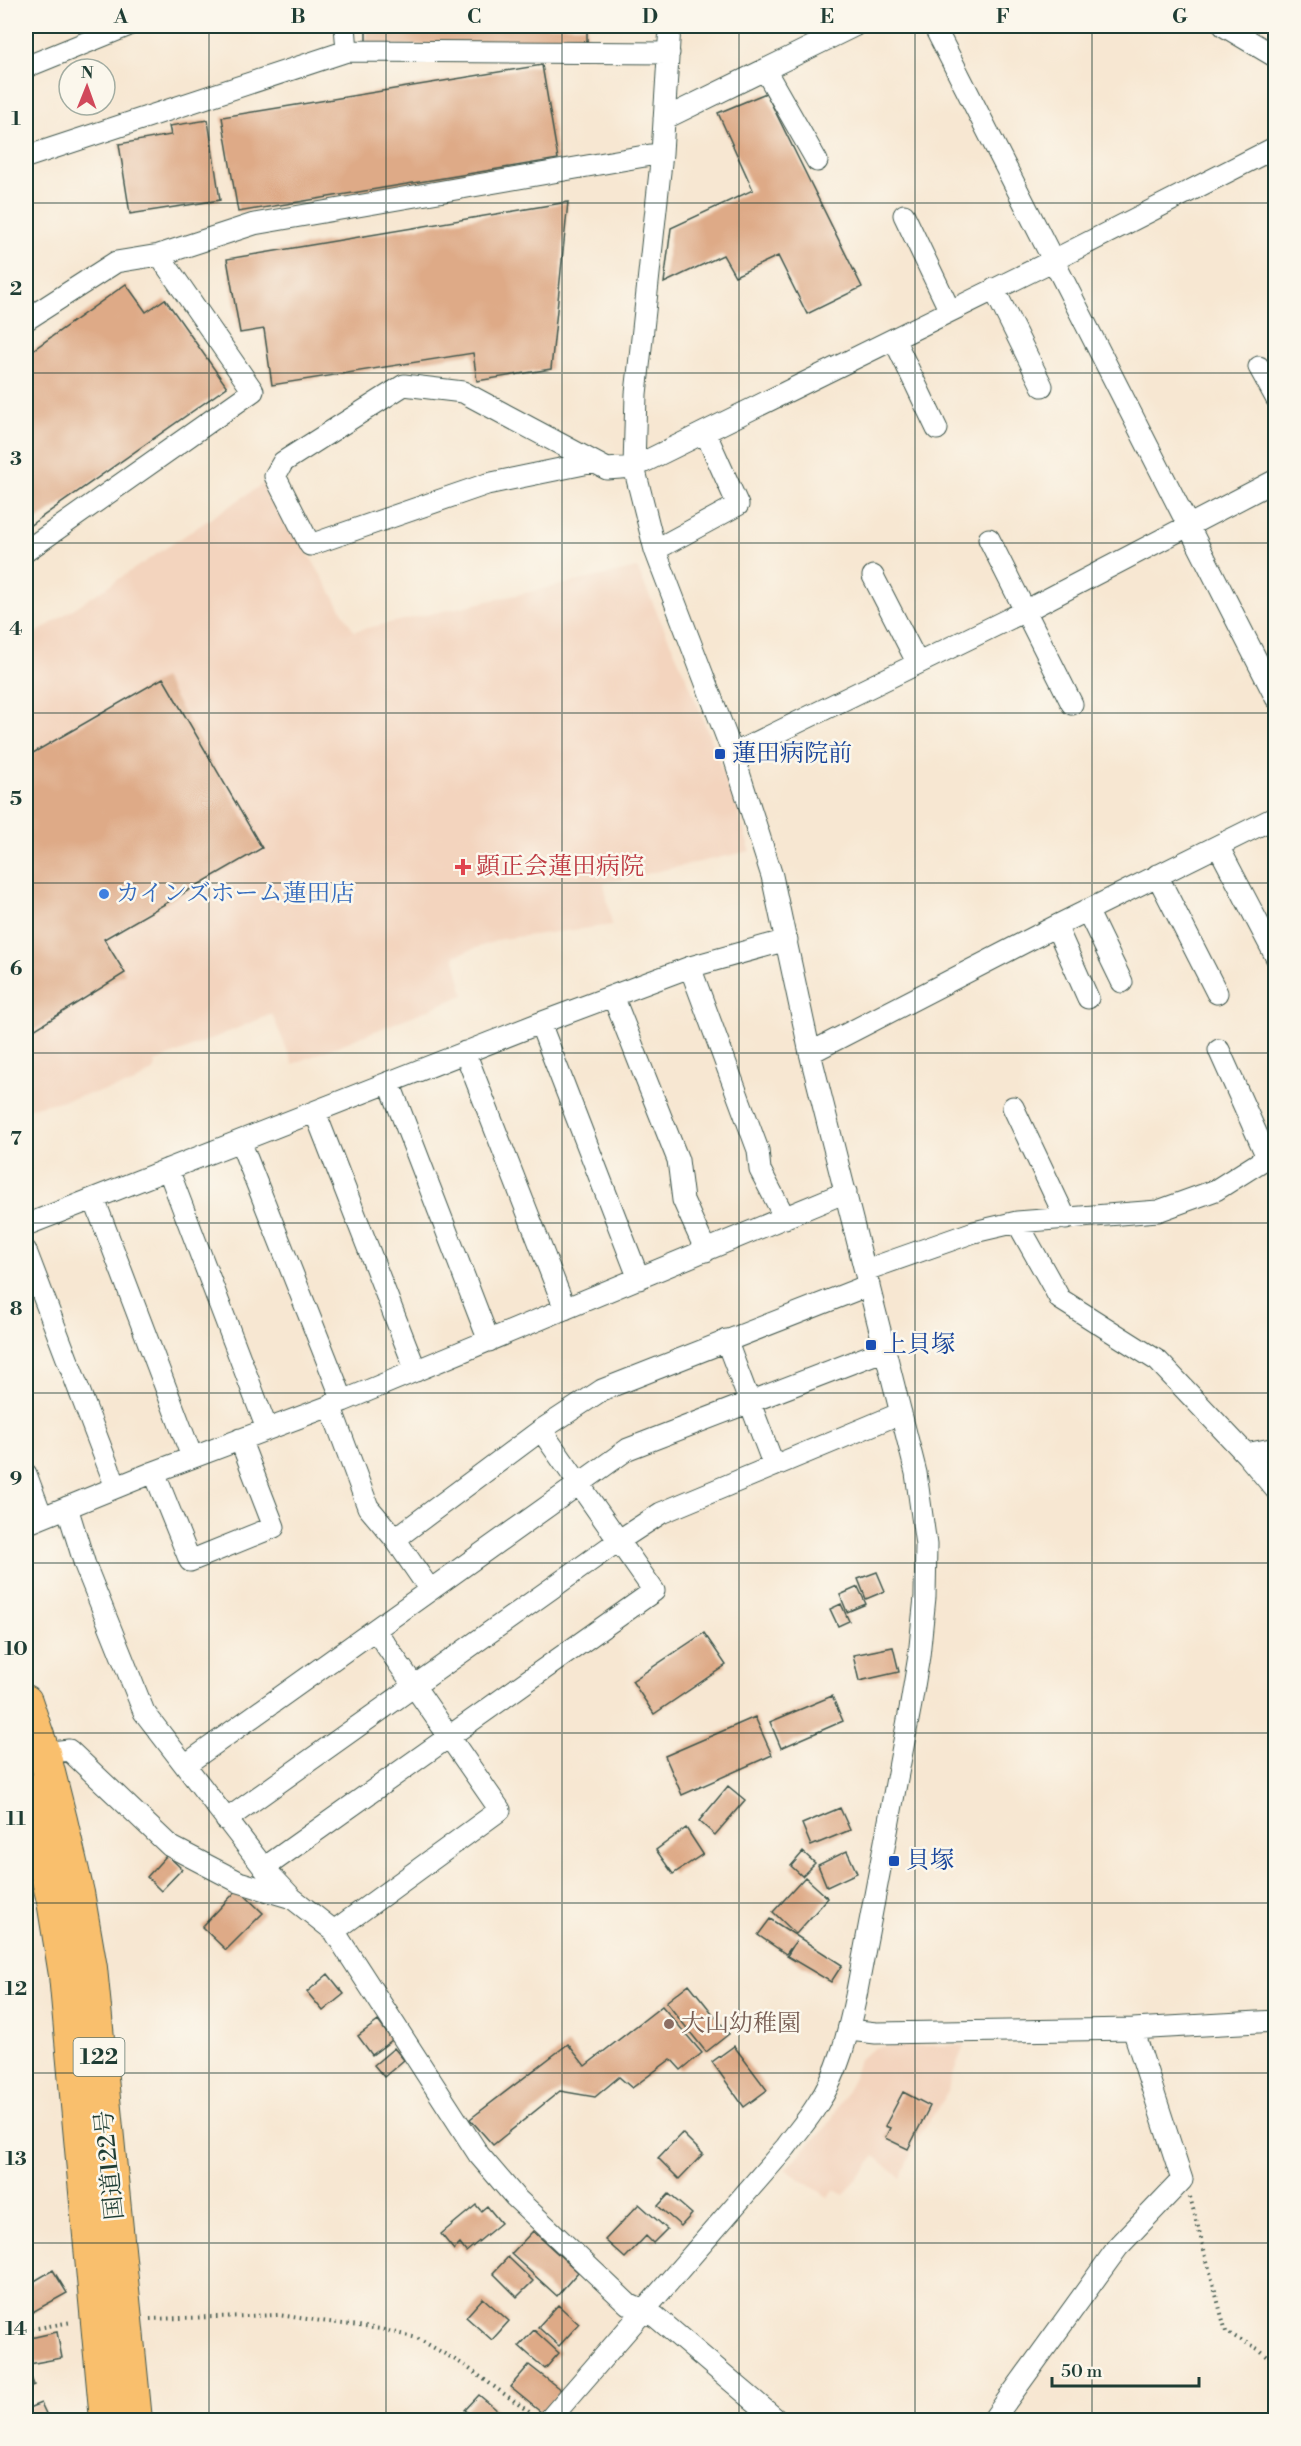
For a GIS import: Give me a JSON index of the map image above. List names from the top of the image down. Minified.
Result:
{"streets":{"highway":["122","国道122号"]},"places":{"transit":["蓮田病院前","上貝塚","貝塚"],"health":["顕正会蓮田病院"],"other":["カインズホーム蓮田店","大山幼稚園"]},"scale_bar":"50 m","north":"top","grid":{"columns":["A","B","C","D","E","F","G"],"rows":["1","2","3","4","5","6","7","8","9","10","11","12","13","14"]}}
